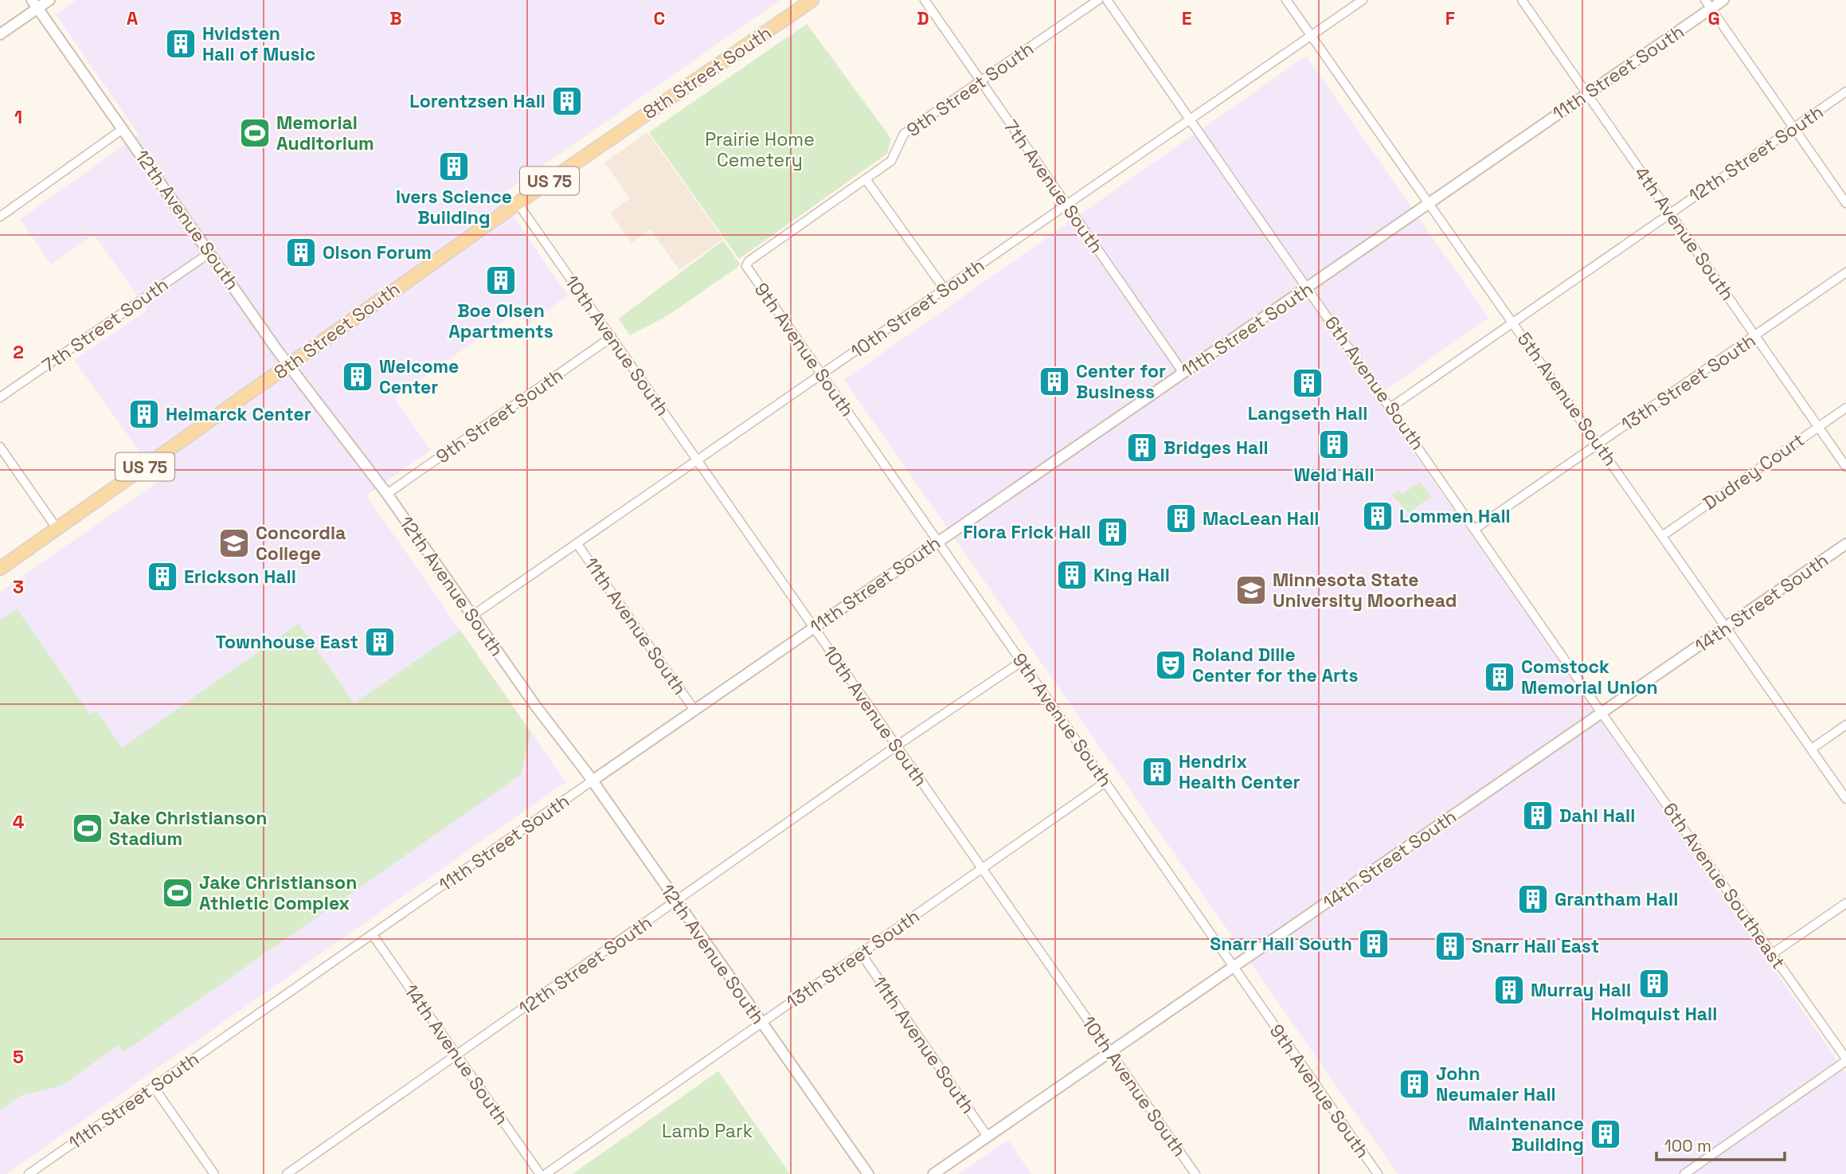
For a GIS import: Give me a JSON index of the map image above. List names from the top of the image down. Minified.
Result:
{"streets":{"main road":["8th Street South","US 75"],"street":["11th Street South","9th Street South","12th Street South","7th Avenue South","12th Avenue South","4th Avenue South","10th Street South","7th Street South","10th Avenue South","9th Avenue South","13th Street South","6th Avenue South","5th Avenue South","Dudrey Court","14th Street South","11th Avenue South","6th Avenue Southeast","14th Avenue South"]},"crossings":[["8th Street South","12th Avenue South"],["8th Street South","10th Avenue South"],["11th Street South","7th Avenue South"],["11th Street South","12th Avenue South"],["11th Street South","4th Avenue South"],["11th Street South","10th Avenue South"],["11th Street South","9th Avenue South"],["11th Street South","6th Avenue South"],["11th Street South","5th Avenue South"],["11th Street South","11th Avenue South"],["11th Street South","14th Avenue South"],["9th Street South","7th Avenue South"],["9th Street South","12th Avenue South"],["9th Street South","10th Avenue South"],["9th Street South","9th Avenue South"],["12th Street South","12th Avenue South"],["12th Street South","4th Avenue South"],["12th Street South","10th Avenue South"],["12th Street South","9th Avenue South"],["12th Street South","6th Avenue South"],["12th Street South","5th Avenue South"],["12th Street South","14th Avenue South"],["7th Avenue South","10th Street South"],["12th Avenue South","10th Street South"],["12th Avenue South","7th Street South"],["12th Avenue South","13th Street South"],["4th Avenue South","13th Street South"],["4th Avenue South","Dudrey Court"],["10th Street South","10th Avenue South"],["10th Street South","9th Avenue South"],["10th Street South","6th Avenue South"],["10th Street South","5th Avenue South"],["10th Street South","11th Avenue South"],["10th Avenue South","13th Street South"],["10th Avenue South","14th Street South"],["9th Avenue South","13th Street South"],["9th Avenue South","14th Street South"],["13th Street South","6th Avenue South"],["13th Street South","5th Avenue South"],["13th Street South","11th Avenue South"],["6th Avenue South","14th Street South"],["6th Avenue South","6th Avenue Southeast"],["5th Avenue South","Dudrey Court"],["5th Avenue South","14th Street South"],["14th Street South","11th Avenue South"],["14th Street South","6th Avenue Southeast"]],"parks":["Prairie Home Cemetery","Lamb Park"],"places":{"building":["Hvidsten Hall of Music","Lorentzsen Hall","Ivers Science Building","Olson Forum","Boe Olsen Apartments","Welcome Center","Center for Business","Langseth Hall","Heimarck Center","Weld Hall","Bridges Hall","Lommen Hall","MacLean Hall","Flora Frick Hall","King Hall","Erickson Hall","Townhouse East","Comstock Memorial Union","Hendrix Health Center","Dahl Hall","Grantham Hall","Snarr Hall South","Snarr Hall East","Holmquist Hall","Murray Hall","John Neumaier Hall","Maintenance Building"],"sports":["Memorial Auditorium","Jake Christianson Stadium","Jake Christianson Athletic Complex"],"school or university":["Concordia College","Minnesota State University Moorhead"],"theatre":["Roland Dille Center for the Arts"]},"scale_bar":"100 m","grid":{"columns":["A","B","C","D","E","F","G"],"rows":["1","2","3","4","5"]}}
